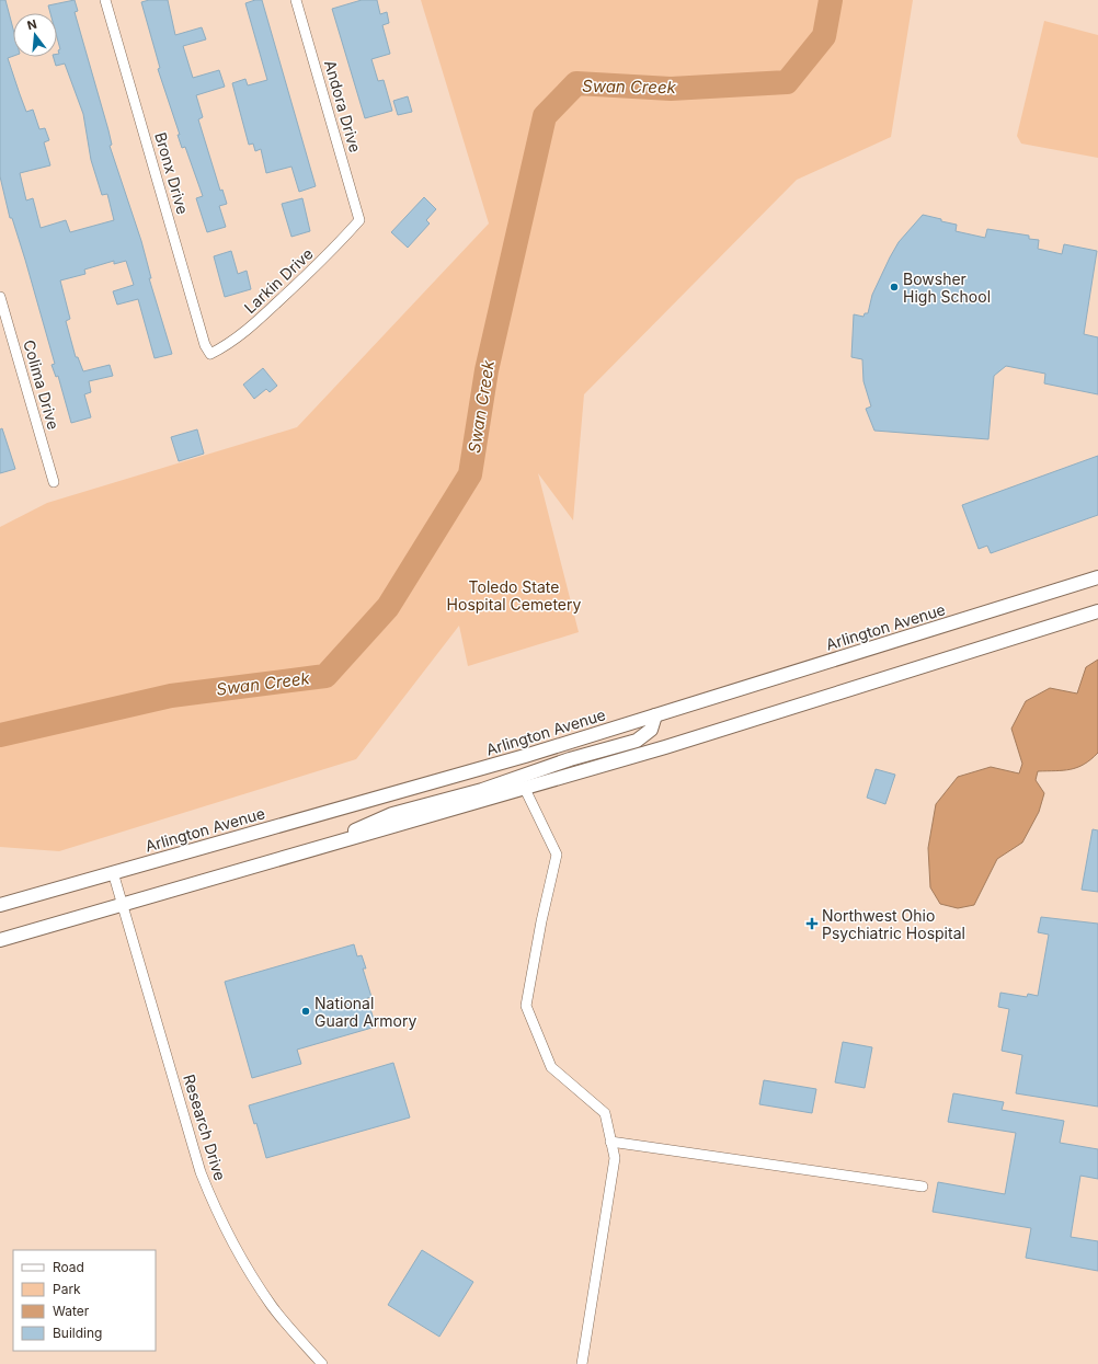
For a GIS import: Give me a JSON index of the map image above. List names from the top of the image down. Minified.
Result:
{"streets":{"street":["Andora Drive","Bronx Drive","Larkin Drive","Colima Drive","Arlington Avenue","Research Drive"]},"crossings":[["Andora Drive","Larkin Drive"],["Bronx Drive","Larkin Drive"],["Arlington Avenue","Research Drive"]],"water":["Swan Creek"],"parks":["Toledo State Hospital Cemetery"],"places":{"other":["Bowsher High School","National Guard Armory"],"health":["Northwest Ohio Psychiatric Hospital"]},"legend":["Road","Park","Water","Building"],"north":"top"}
